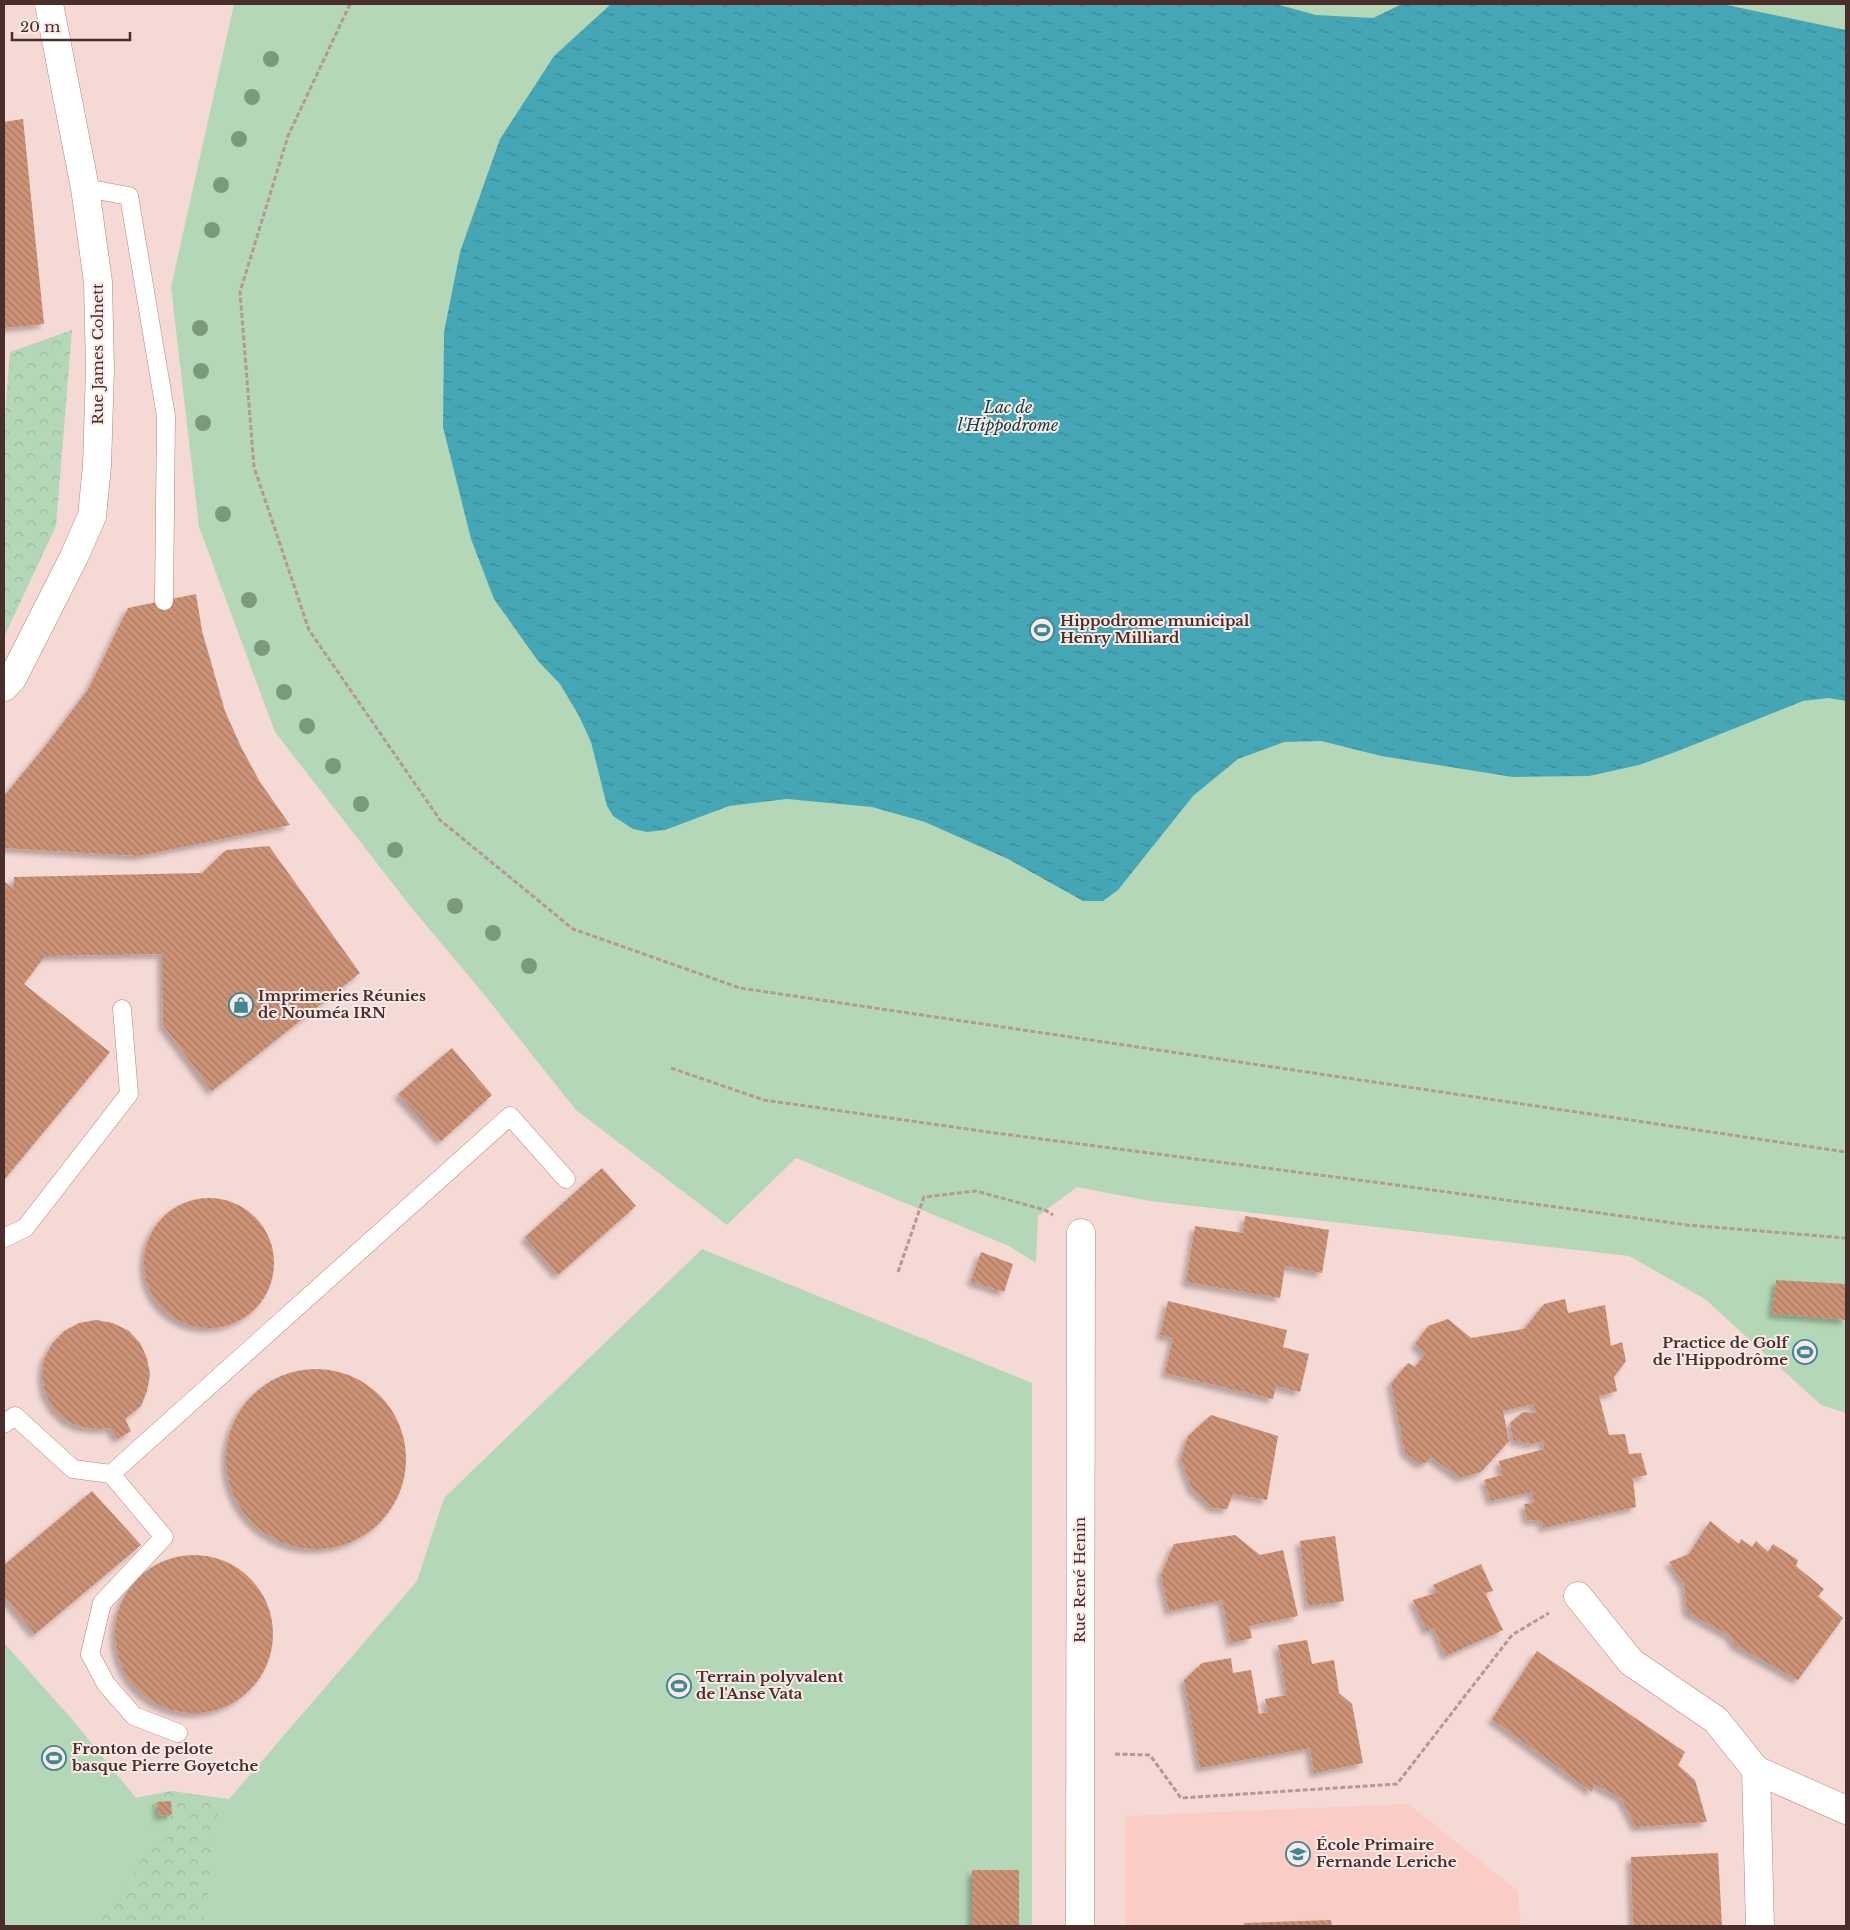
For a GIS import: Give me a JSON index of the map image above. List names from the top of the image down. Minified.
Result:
{"streets":{"street":["Rue James Colnett","Rue René Henin"]},"water":["Lac de l'Hippodrome"],"places":{"sports":["Hippodrome municipal Henry Milliard","Practice de Golf de l'Hippodrôme","Terrain polyvalent de l'Anse Vata","Fronton de pelote basque Pierre Goyetche"],"shop":["Imprimeries Réunies de Nouméa IRN"],"school or university":["École Primaire Fernande Leriche"]},"scale_bar":"20 m"}
